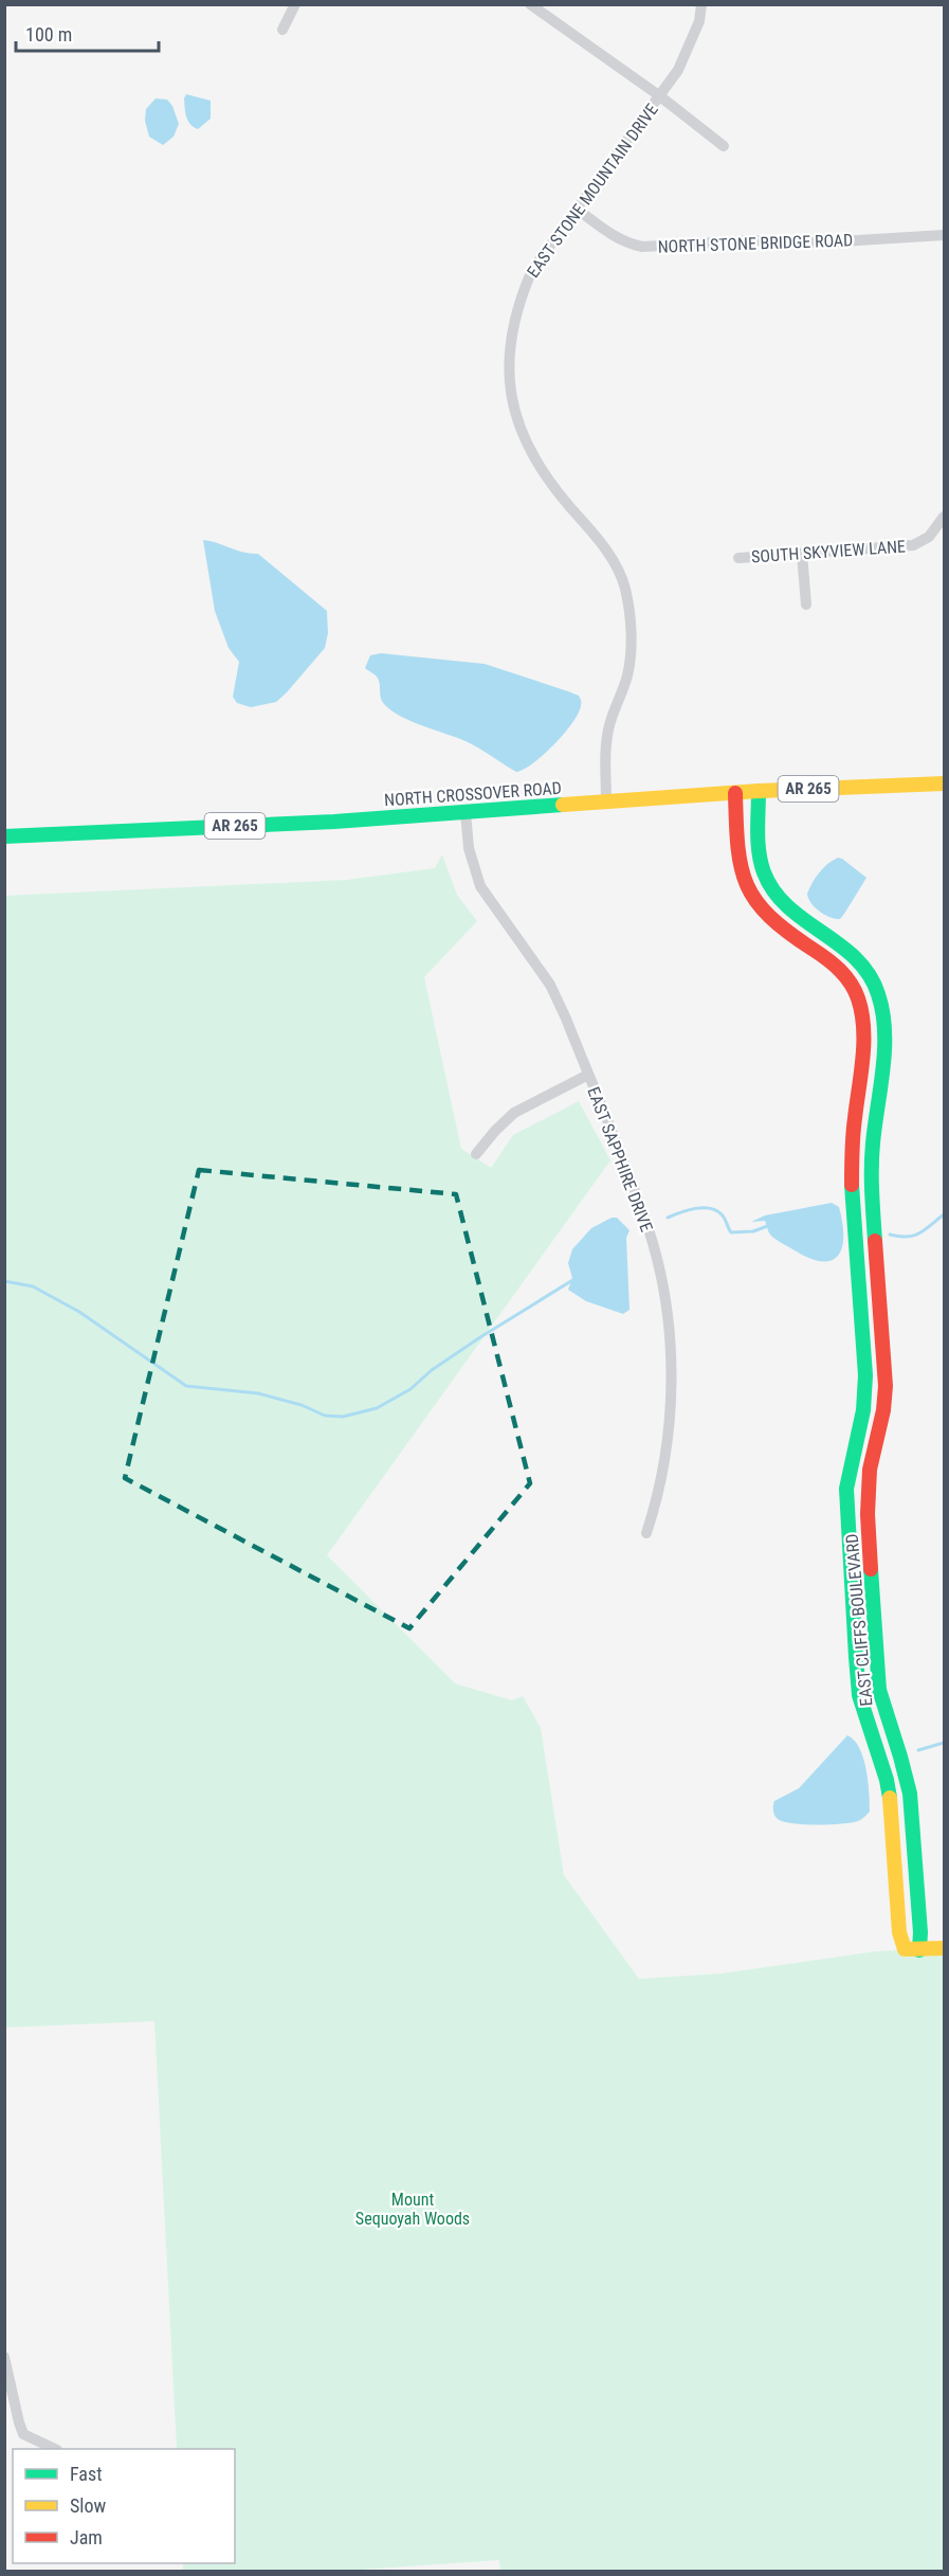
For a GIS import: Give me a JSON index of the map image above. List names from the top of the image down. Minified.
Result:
{"streets":{"street":["EAST STONE MOUNTAIN DRIVE","NORTH STONE BRIDGE ROAD","SOUTH SKYVIEW LANE","AR 265","NORTH CROSSOVER ROAD","EAST SAPPHIRE DRIVE","EAST CLIFFS BOULEVARD"]},"crossings":[["EAST STONE MOUNTAIN DRIVE","NORTH STONE BRIDGE ROAD"],["EAST STONE MOUNTAIN DRIVE","NORTH CROSSOVER ROAD"],["NORTH CROSSOVER ROAD","EAST SAPPHIRE DRIVE"],["NORTH CROSSOVER ROAD","EAST CLIFFS BOULEVARD"]],"parks":["Mount Sequoyah Woods"],"legend":["Fast","Slow","Jam"],"scale_bar":"100 m"}
